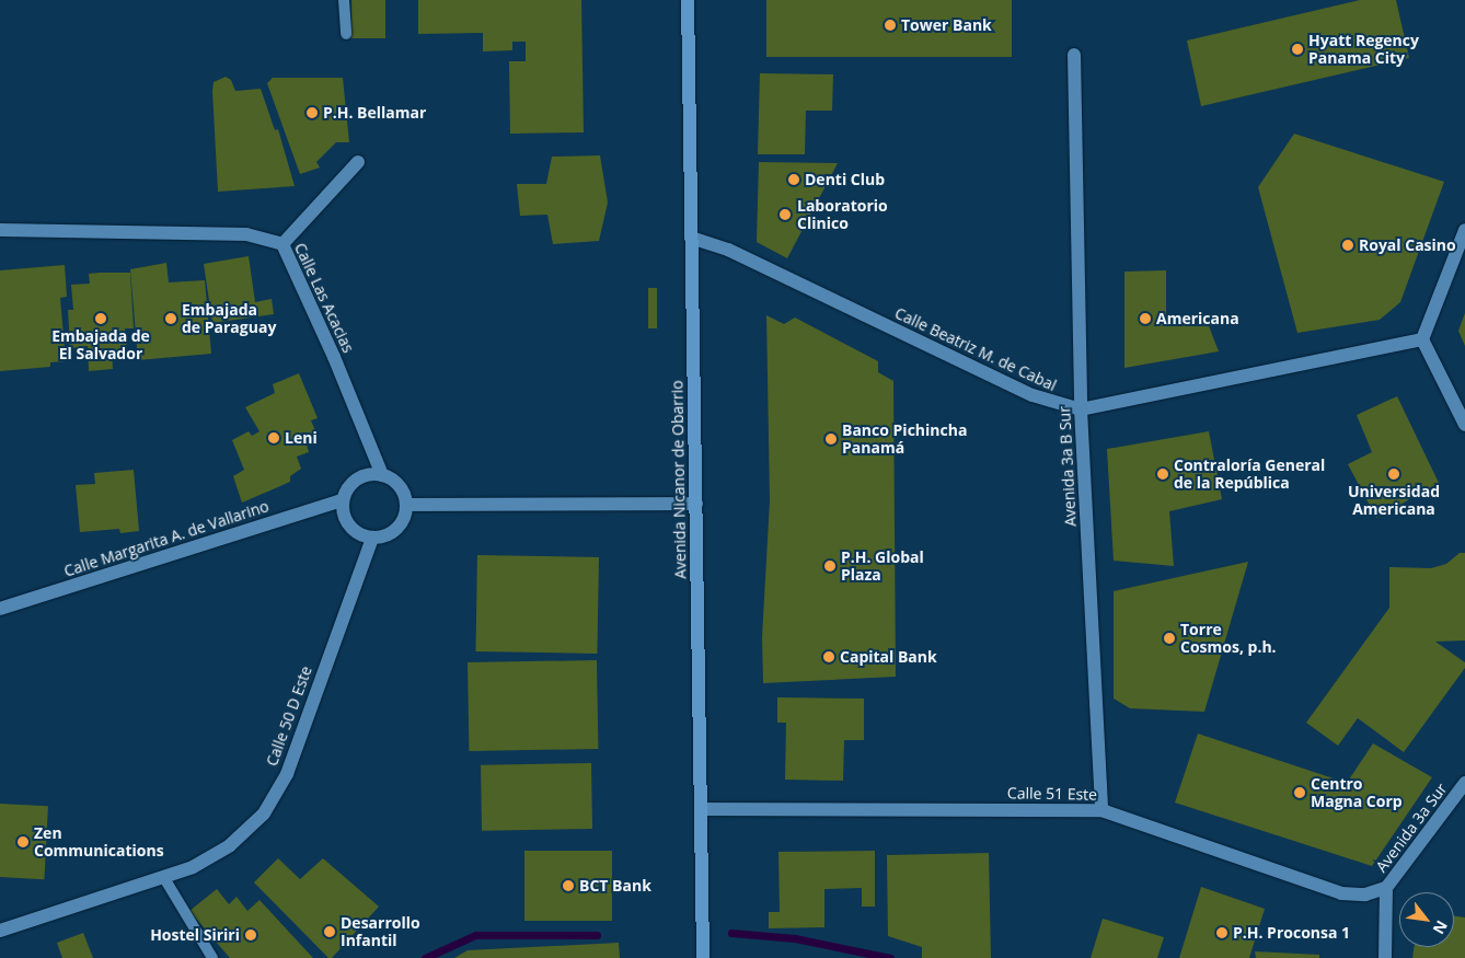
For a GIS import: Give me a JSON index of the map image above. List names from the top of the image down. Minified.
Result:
{"streets":{"main road":["Avenida Nicanor de Obarrio"],"street":["Calle Las Acacias","Calle Beatriz M. de Cabal","Avenida 3a B Sur","Calle Margarita A. de Vallarino","Calle 50 D Este","Calle 51 Este","Avenida 3a Sur"]},"crossings":[["Calle Las Acacias","Calle Margarita A. de Vallarino"],["Calle Las Acacias","Calle 50 D Este"],["Calle Beatriz M. de Cabal","Avenida 3a B Sur"],["Calle Beatriz M. de Cabal","Avenida Nicanor de Obarrio"],["Avenida 3a B Sur","Calle 51 Este"],["Avenida Nicanor de Obarrio","Calle 51 Este"],["Calle Margarita A. de Vallarino","Calle 50 D Este"],["Calle 51 Este","Avenida 3a Sur"]],"places":["Tower Bank","Hyatt Regency Panama City","P.H. Bellamar","Denti Club","Laboratorio Clinico","Royal Casino","Embajada de El Salvador","Embajada de Paraguay","Americana","Leni","Banco Pichincha Panamá","Contraloría General de la República","Universidad Americana","P.H. Global Plaza","Torre Cosmos, p.h.","Capital Bank","Centro Magna Corp","Zen Communications","BCT Bank","Desarrollo Infantil","P.H. Proconsa 1","Hostel Siriri"],"north":"bottom right"}
